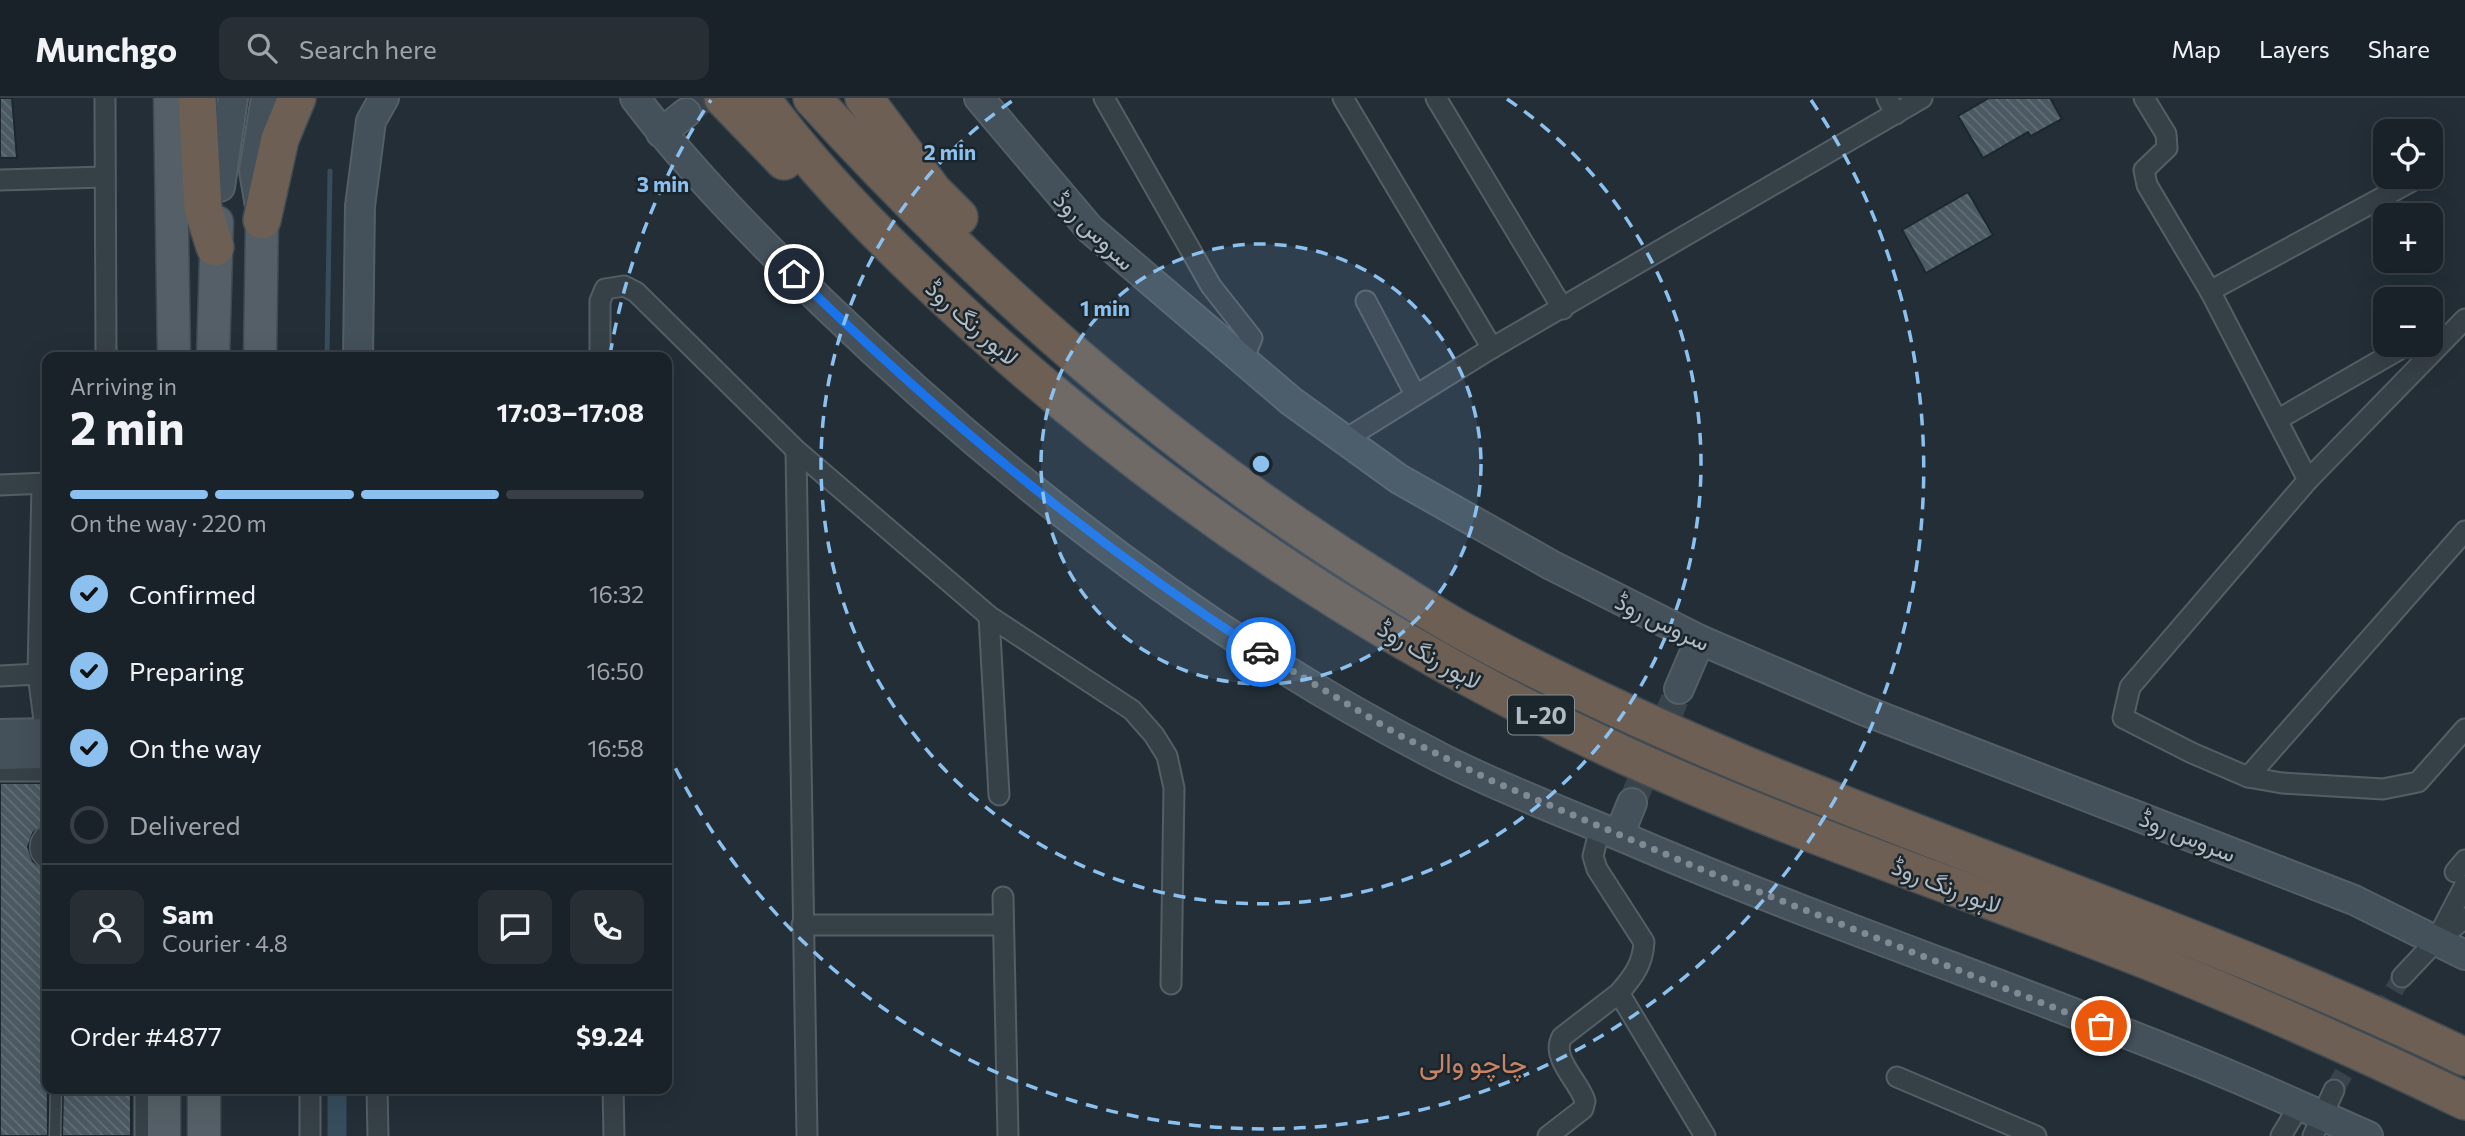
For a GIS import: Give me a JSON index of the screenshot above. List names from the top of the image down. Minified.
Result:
{"streets":{"highway":["لاہور رنگ روڈ","L-20"],"street":["سروس روڈ"]},"districts":["چاچو والی"],"page":{"header":"Munchgo","search":"Search here","nav":["Map","Layers","Share"],"map_buttons":["+","−"],"heading":["2 min","Arriving in","17:03–17:08"],"panel":["Sam","Courier · 4.8","Order #4877","$9.24"],"bar":"On the way · 220 m","list":[["Confirmed","16:32"],["Preparing","16:50"],["On the way","16:58"],"Delivered"]},"rings":["2 min","3 min","1 min"]}
